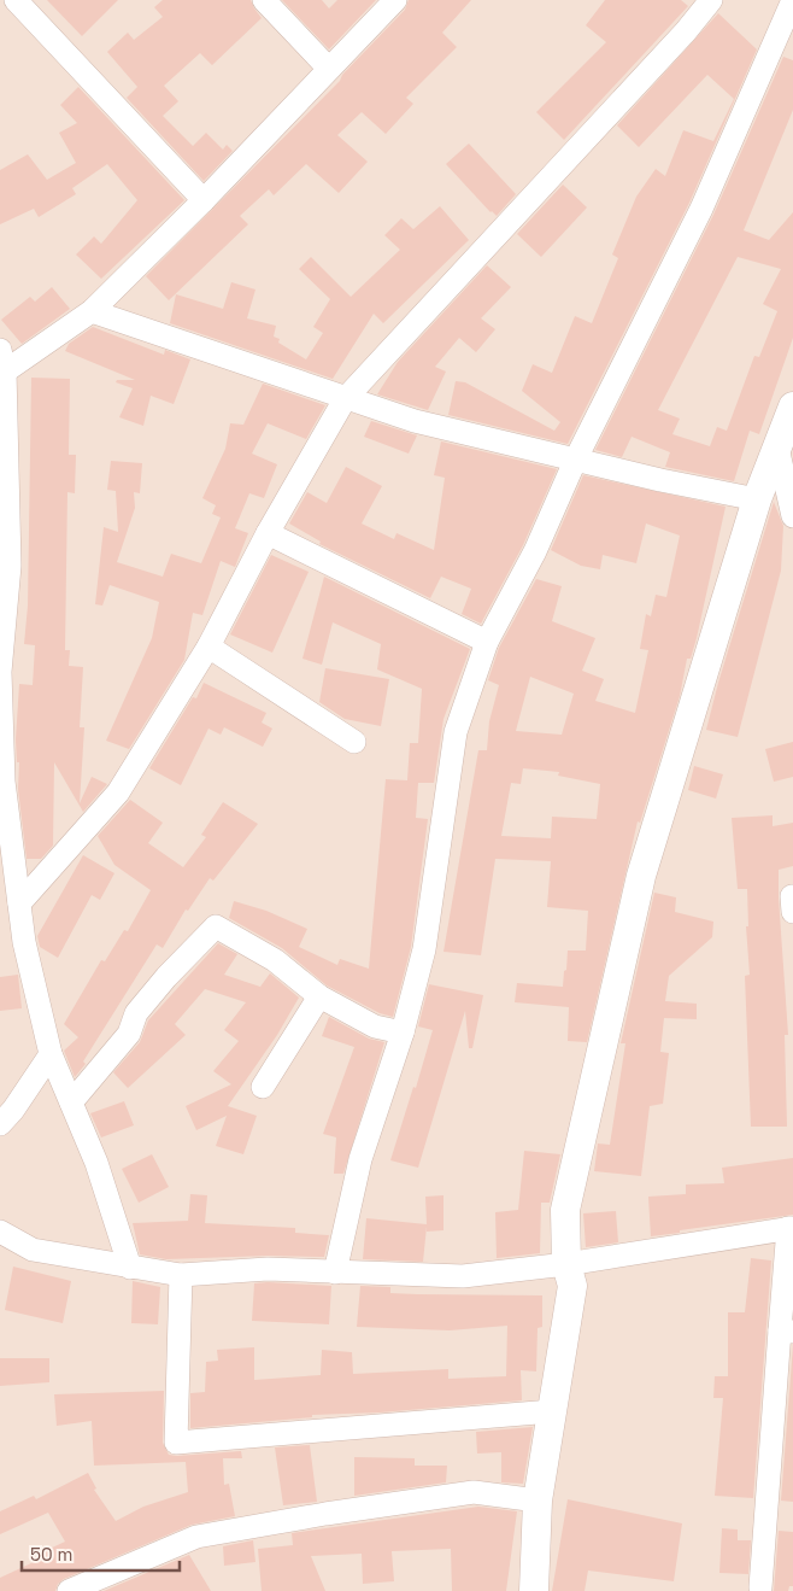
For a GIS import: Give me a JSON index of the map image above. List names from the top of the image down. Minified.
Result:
{"scale_bar":"50 m"}
